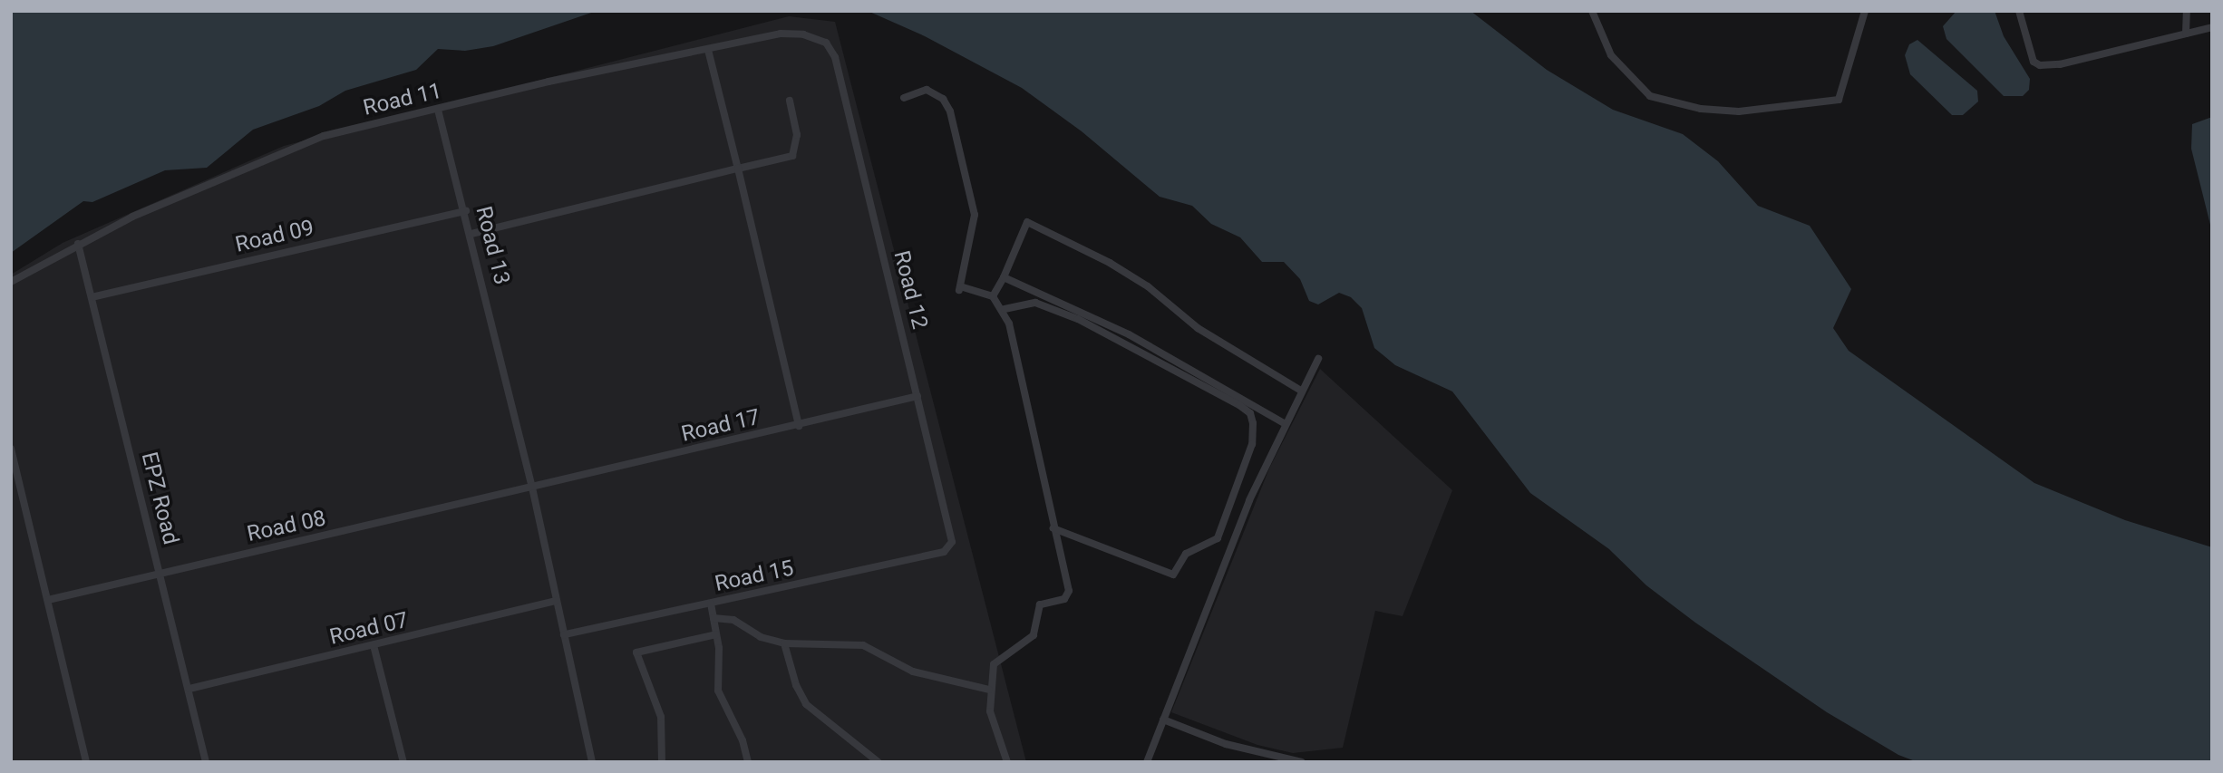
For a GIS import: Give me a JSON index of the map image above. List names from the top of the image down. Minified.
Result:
{"streets":{"street":["Road 11","Road 09","Road 13","Road 12","Road 17","EPZ Road","Road 08","Road 15","Road 07"]},"crossings":[["Road 11","Road 13"],["Road 11","Road 12"],["Road 11","EPZ Road"],["Road 09","Road 13"],["Road 09","EPZ Road"],["Road 13","Road 17"],["Road 13","Road 08"],["Road 13","Road 15"],["Road 13","Road 07"],["Road 12","Road 17"],["Road 12","Road 15"],["Road 17","Road 08"],["EPZ Road","Road 08"],["EPZ Road","Road 07"]]}
